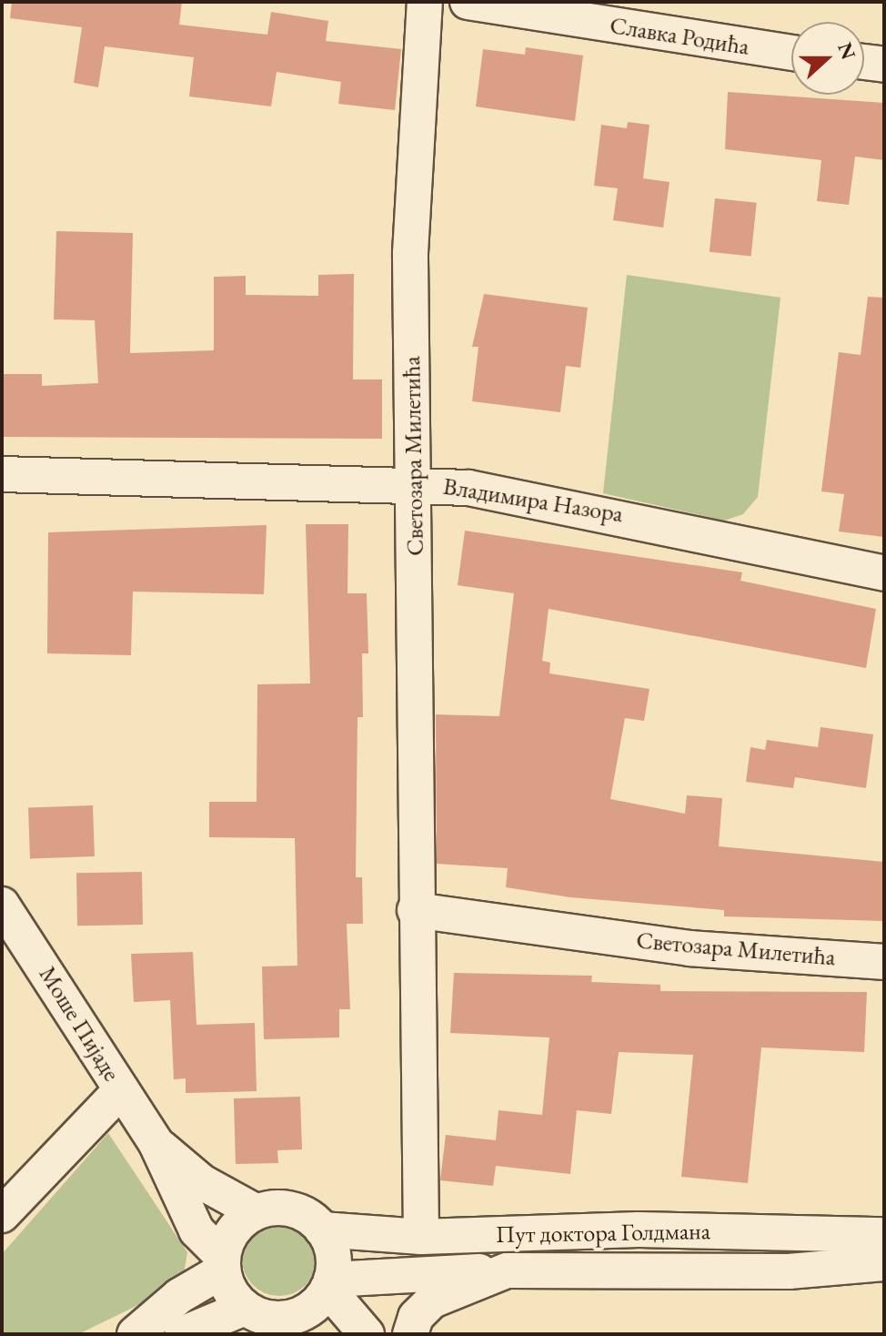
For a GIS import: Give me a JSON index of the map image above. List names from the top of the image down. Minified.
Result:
{"streets":{"street":["Славка Родића","Светозара Милетића","Владимира Назора","Моше Пијаде","Пут доктора Голдмана"]},"crossings":[["Светозара Милетића","Владимира Назора"],["Светозара Милетића","Пут доктора Голдмана"],["Моше Пијаде","Пут доктора Голдмана"]],"north":"right"}
